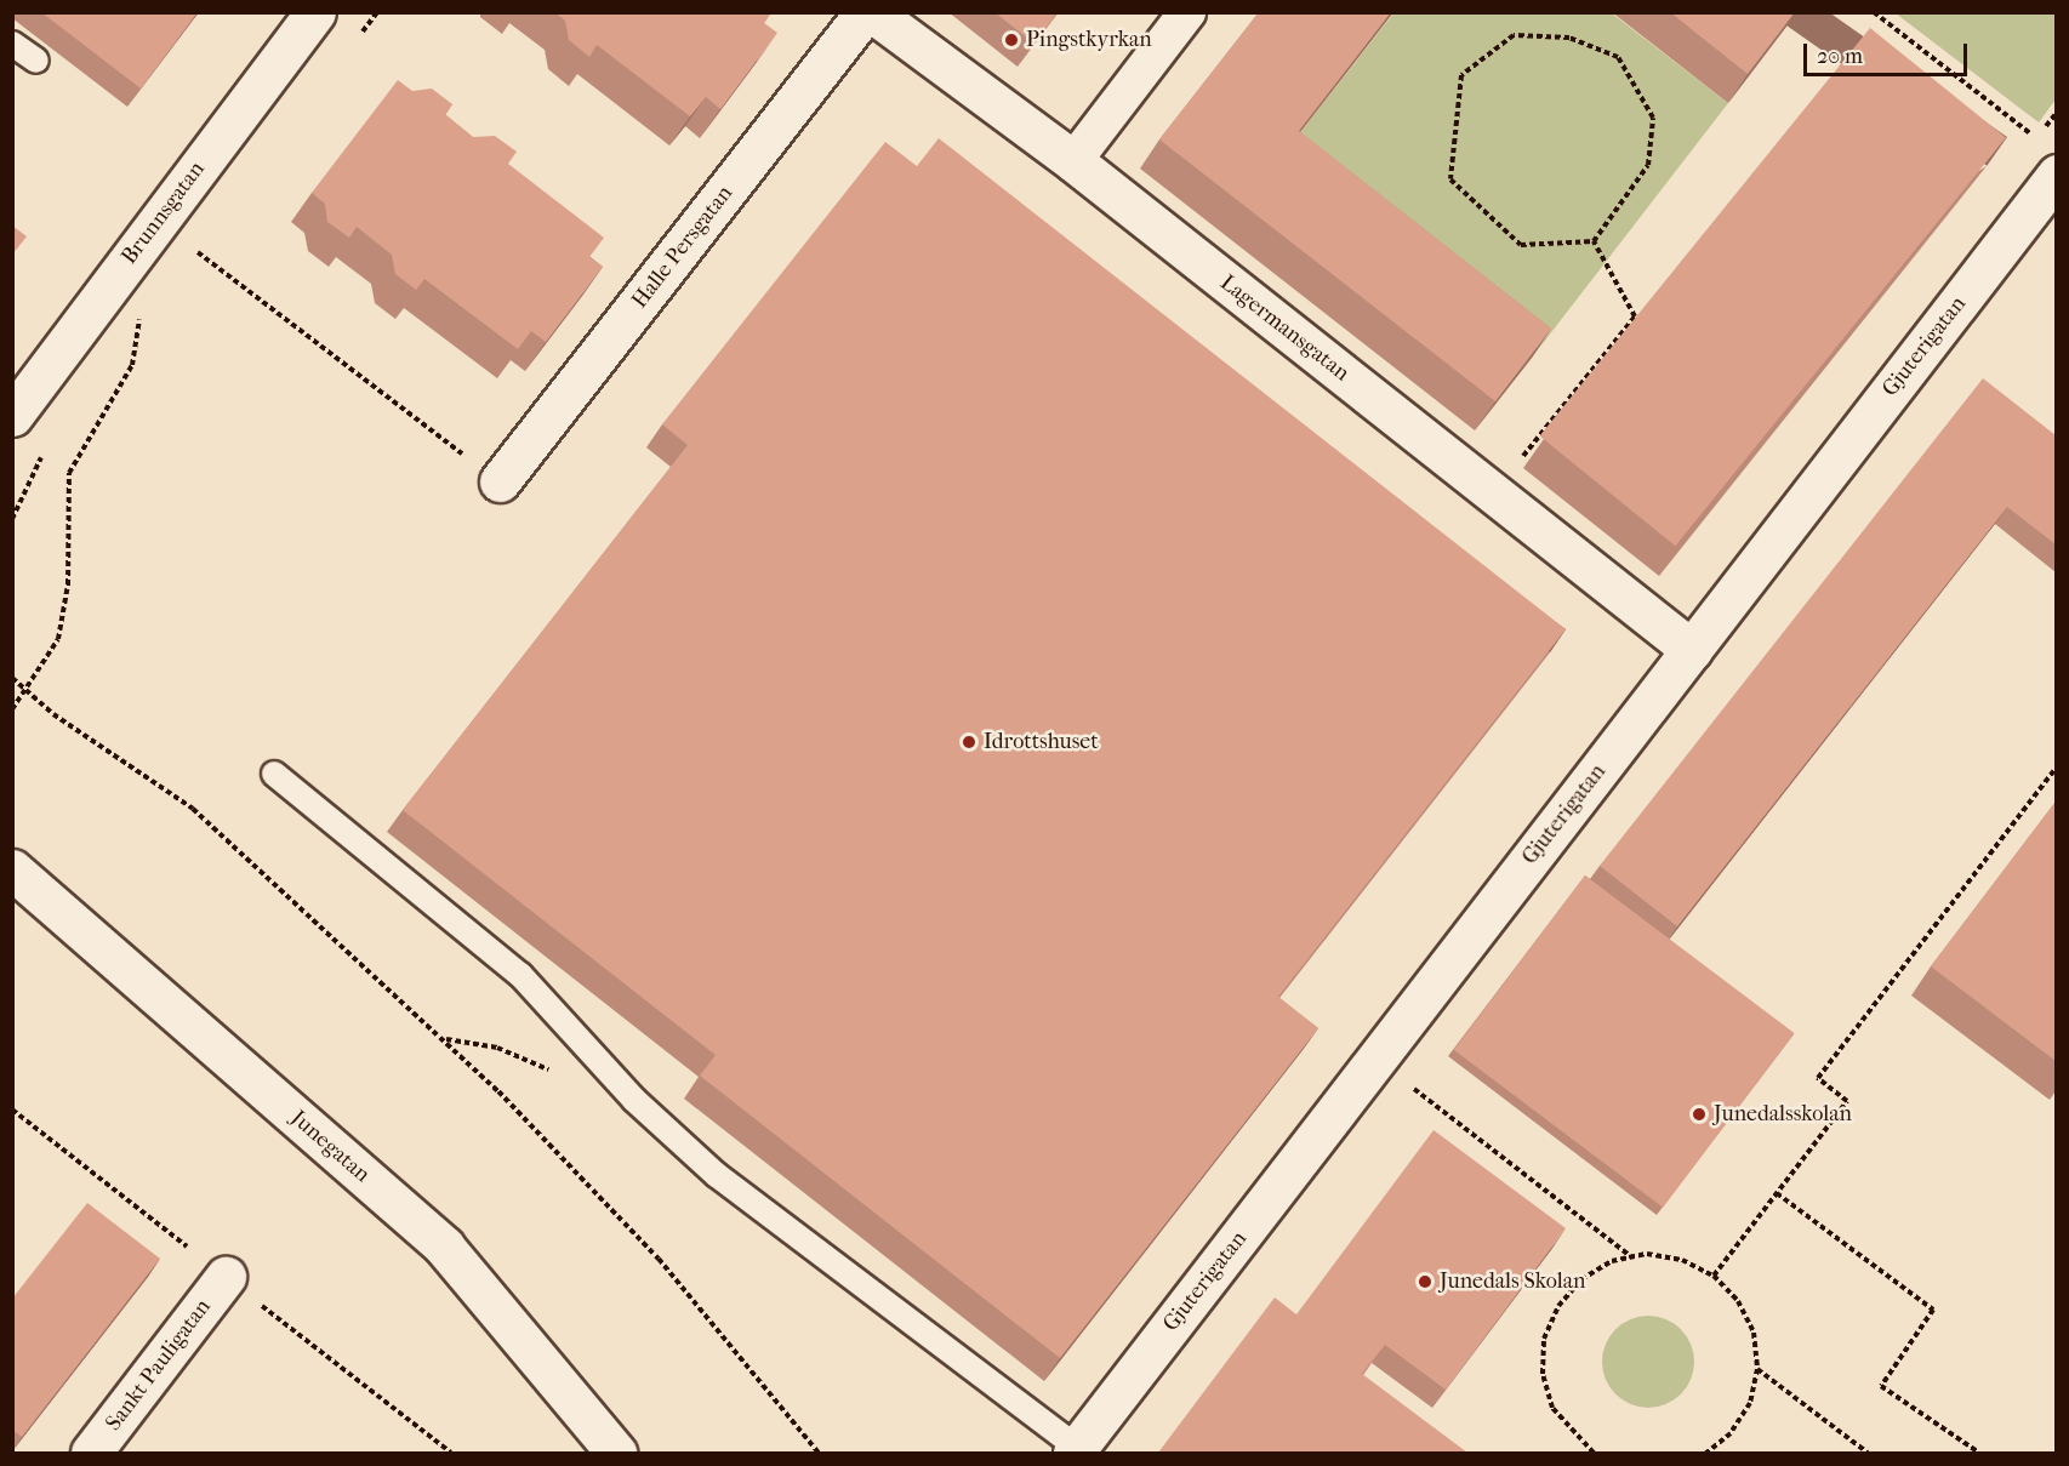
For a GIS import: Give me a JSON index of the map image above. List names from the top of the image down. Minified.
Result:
{"streets":{"street":["Brunnsgatan","Halle Persgatan","Lagermansgatan","Gjuterigatan","Junegatan","Sankt Pauligatan"]},"crossings":[["Lagermansgatan","Gjuterigatan"]],"places":["Pingstkyrkan","Idrottshuset","Junedalsskolan","Junedals Skolan"],"scale_bar":"20 m"}
